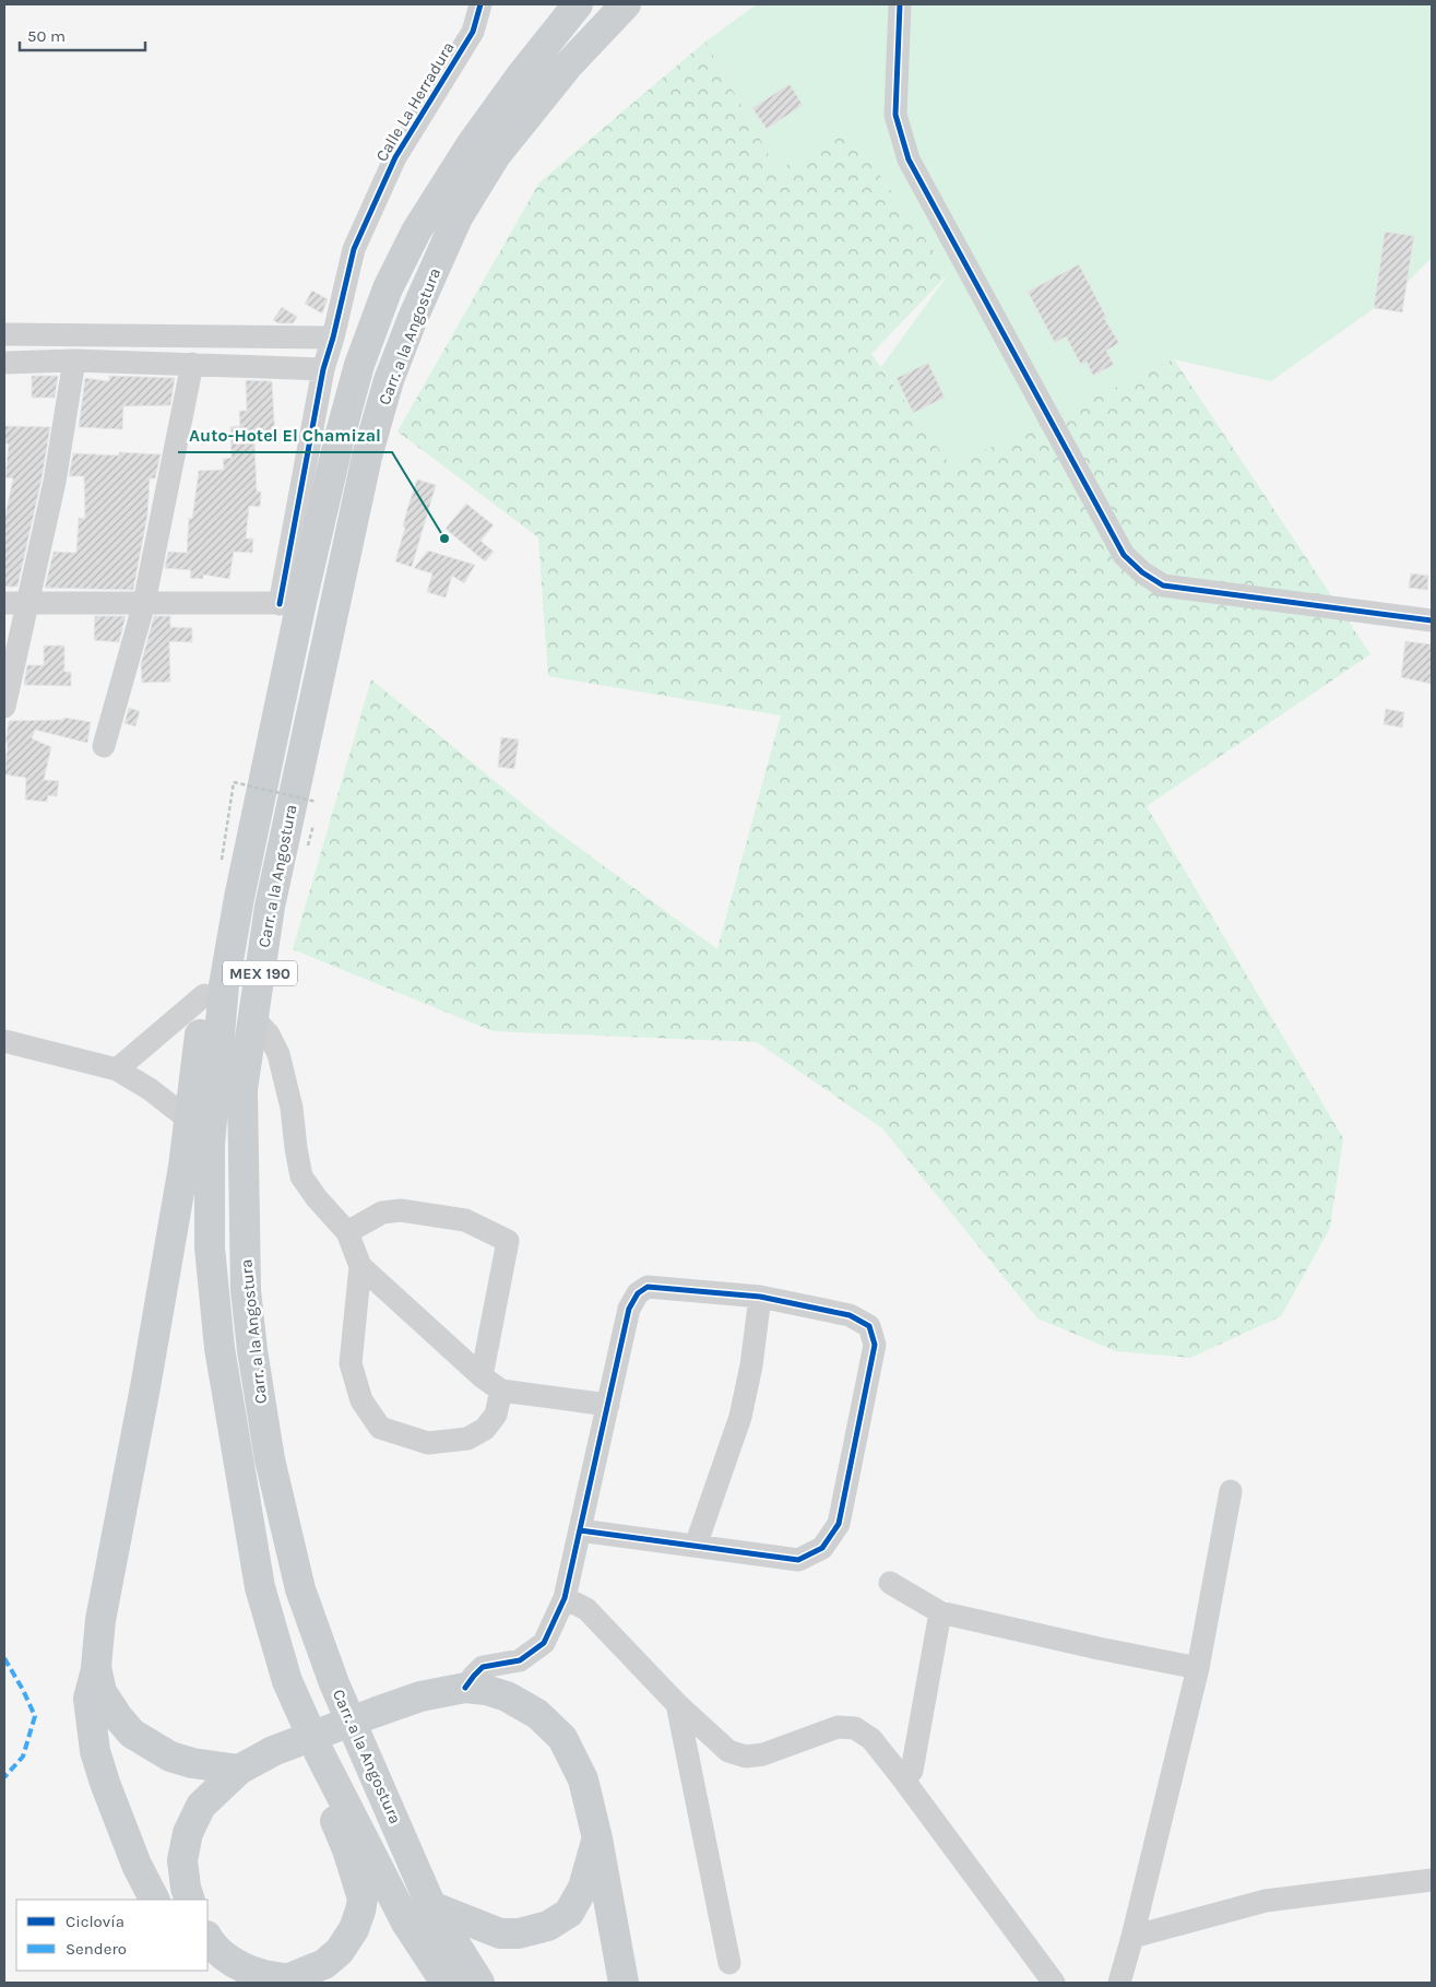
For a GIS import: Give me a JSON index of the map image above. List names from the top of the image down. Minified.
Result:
{"streets":{"main road":["Carr. a la Angostura","MEX 190"],"street":["Calle La Herradura"]},"crossings":[["Calle La Herradura","Carr. a la Angostura"]],"places":["Auto-Hotel El Chamizal"],"legend":["Ciclovía","Sendero"],"scale_bar":"50 m"}
